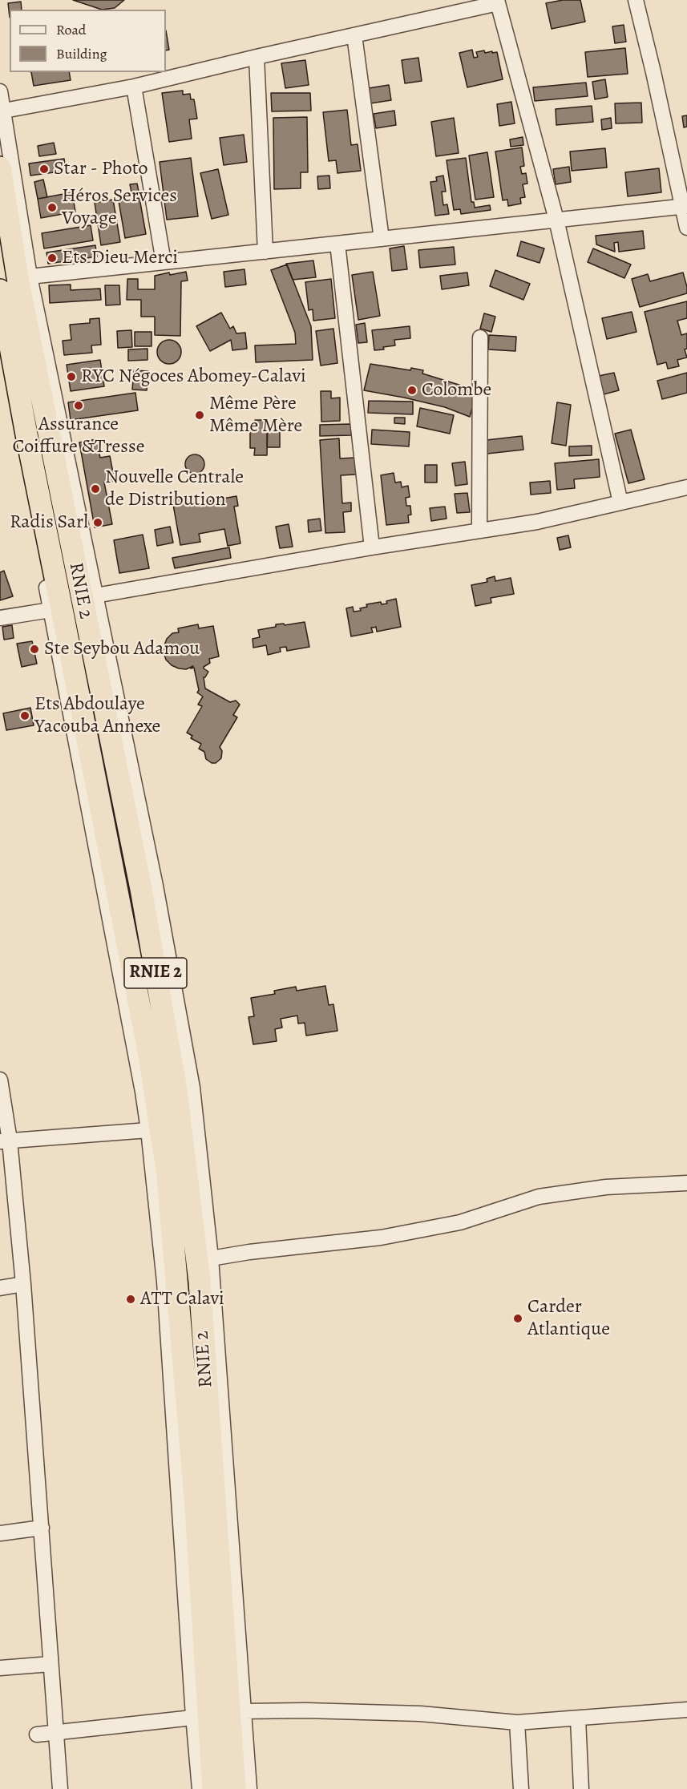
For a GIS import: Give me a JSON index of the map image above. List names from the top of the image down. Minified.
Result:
{"streets":{"highway":["RNIE 2"]},"places":["Star - Photo","Héros Services Voyage","Ets Dieu Merci","RYC Négoces Abomey-Calavi","Colombe","Assurance Coiffure &Tresse","Même Père Même Mère","Nouvelle Centrale de Distribution","Radis Sarl","Ste Seybou Adamou","Ets Abdoulaye Yacouba Annexe","ATT Calavi","Carder Atlantique"],"legend":["Road","Building"]}
